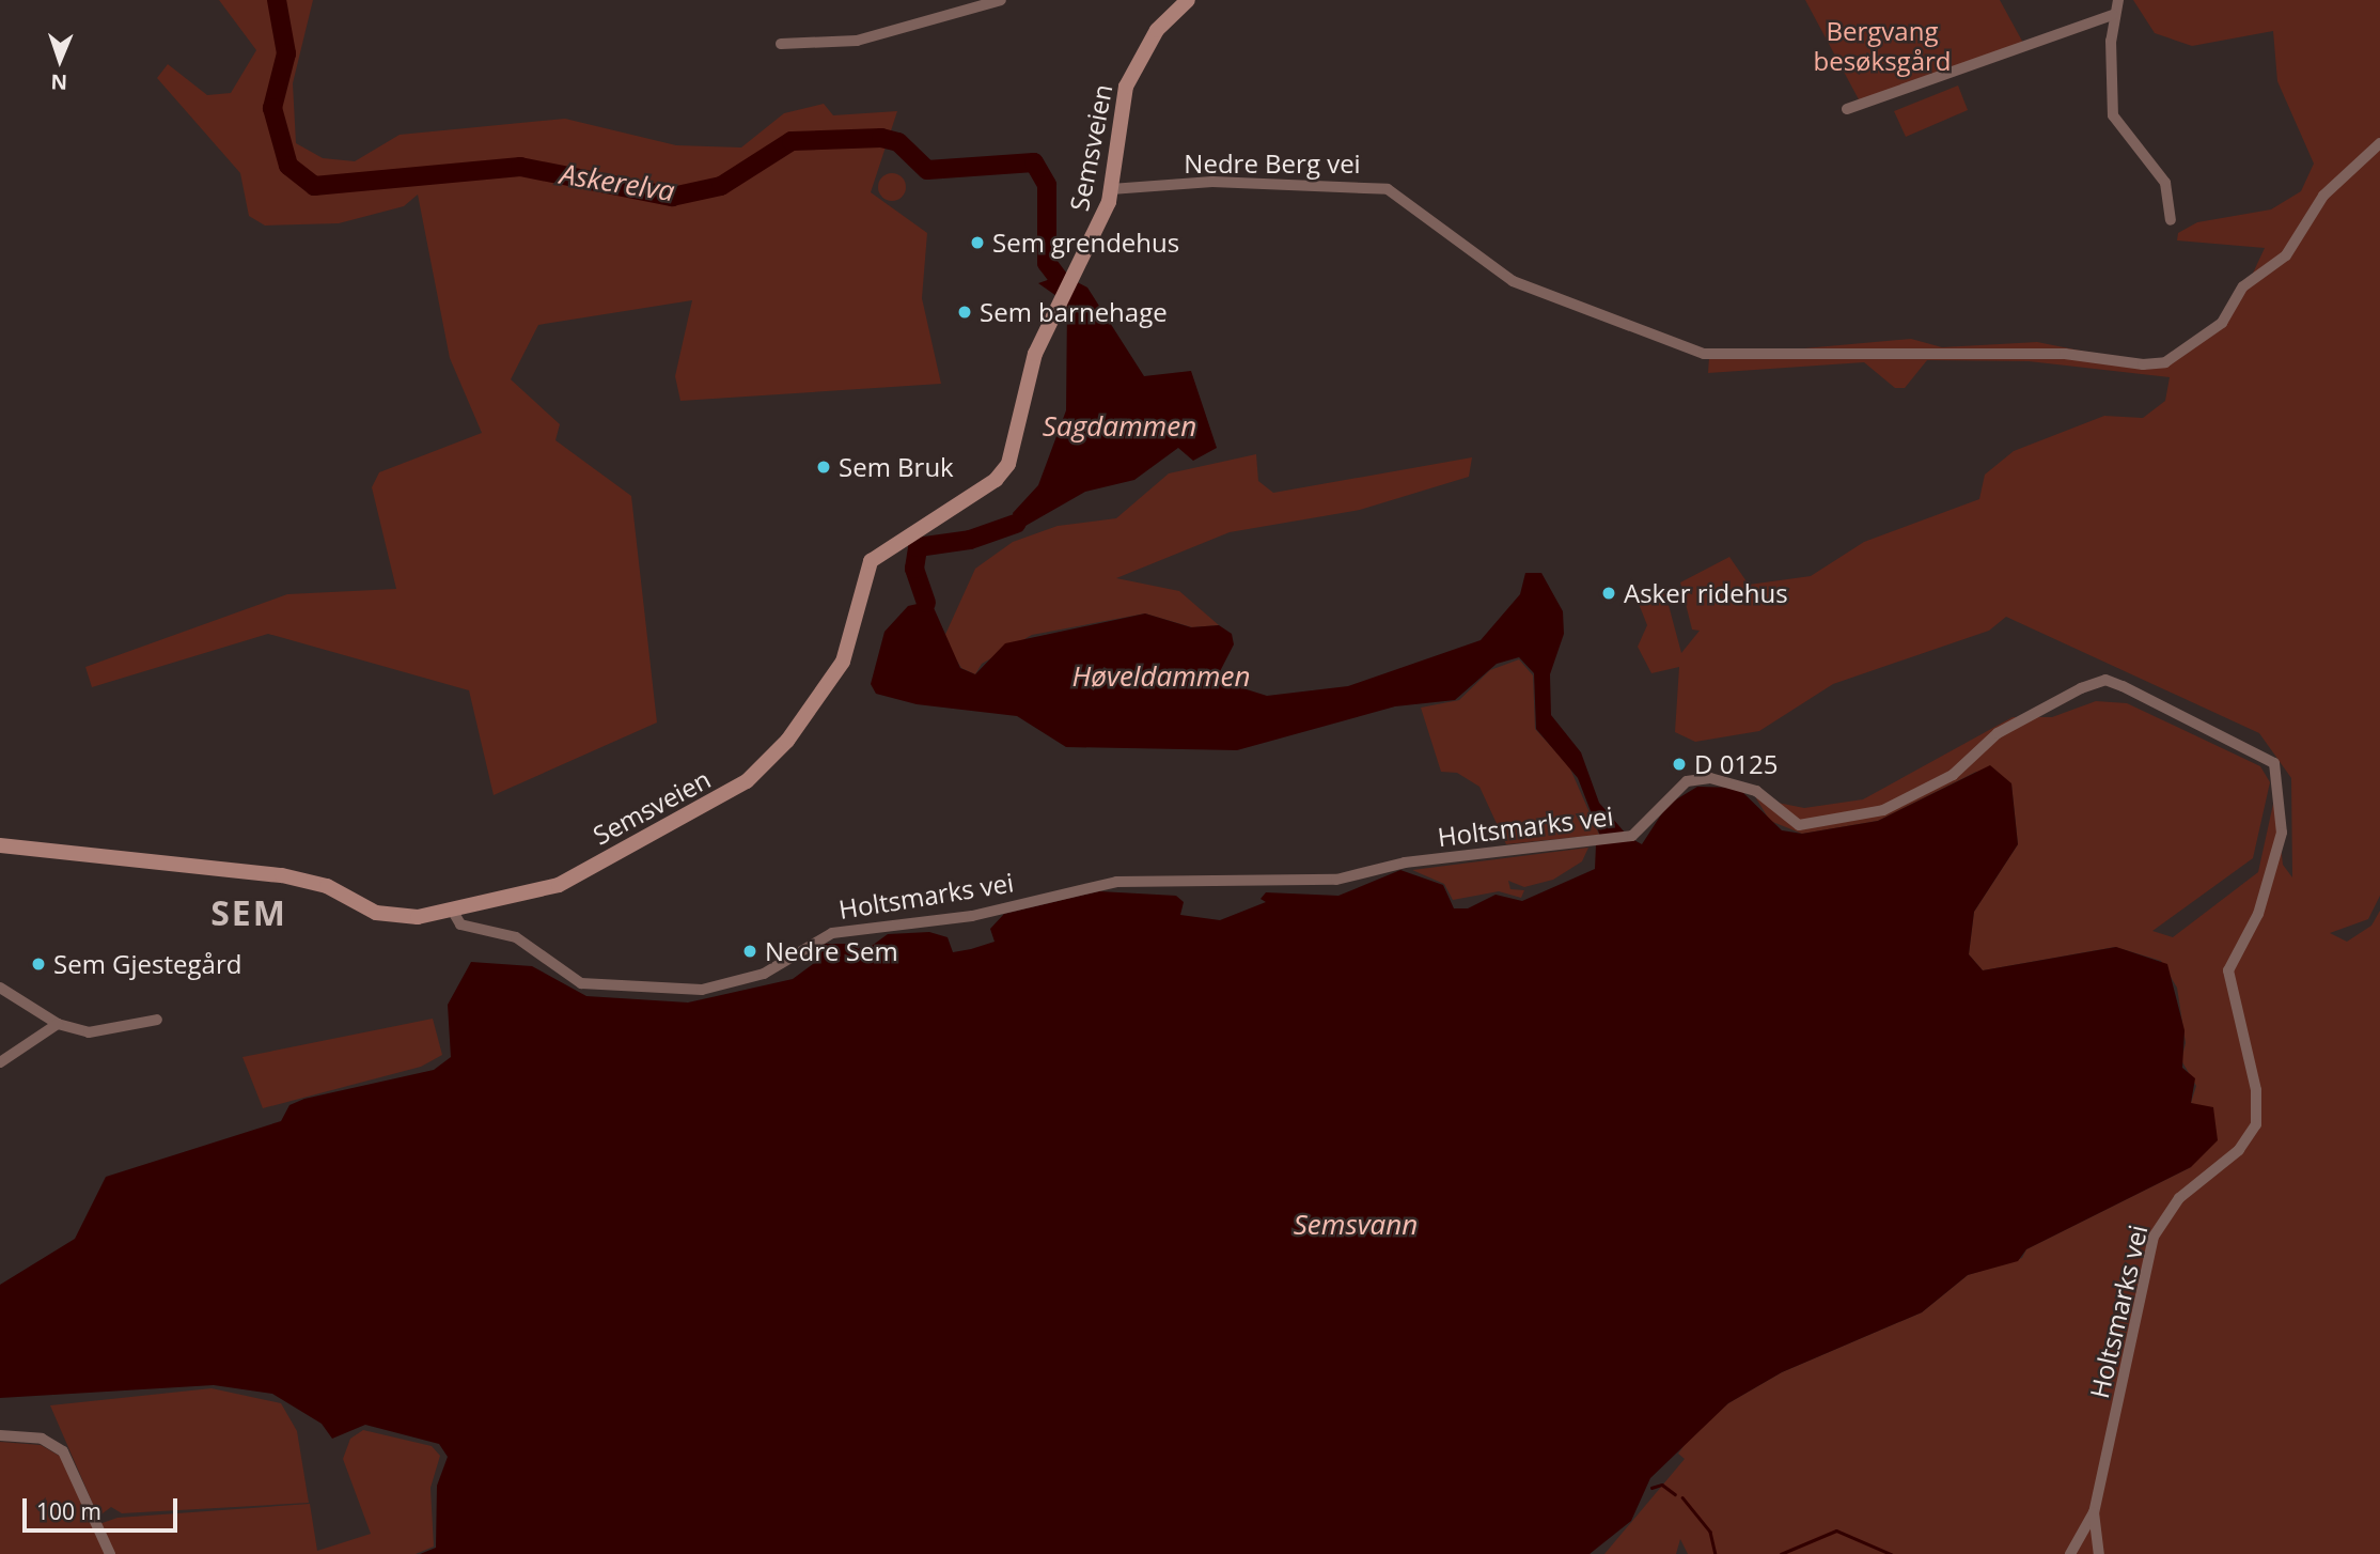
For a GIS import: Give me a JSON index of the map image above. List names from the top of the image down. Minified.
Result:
{"streets":{"main road":["Semsveien"],"street":["Nedre Berg vei","Holtsmarks vei"]},"crossings":[["Semsveien","Nedre Berg vei"],["Semsveien","Holtsmarks vei"]],"districts":["SEM"],"water":["Askerelva","Sagdammen","Høveldammen","Semsvann"],"parks":["Bergvang besøksgård"],"places":["Sem grendehus","Sem barnehage","Sem Bruk","Asker ridehus","D 0125","Nedre Sem","Sem Gjestegård"],"scale_bar":"100 m","north":"bottom"}
